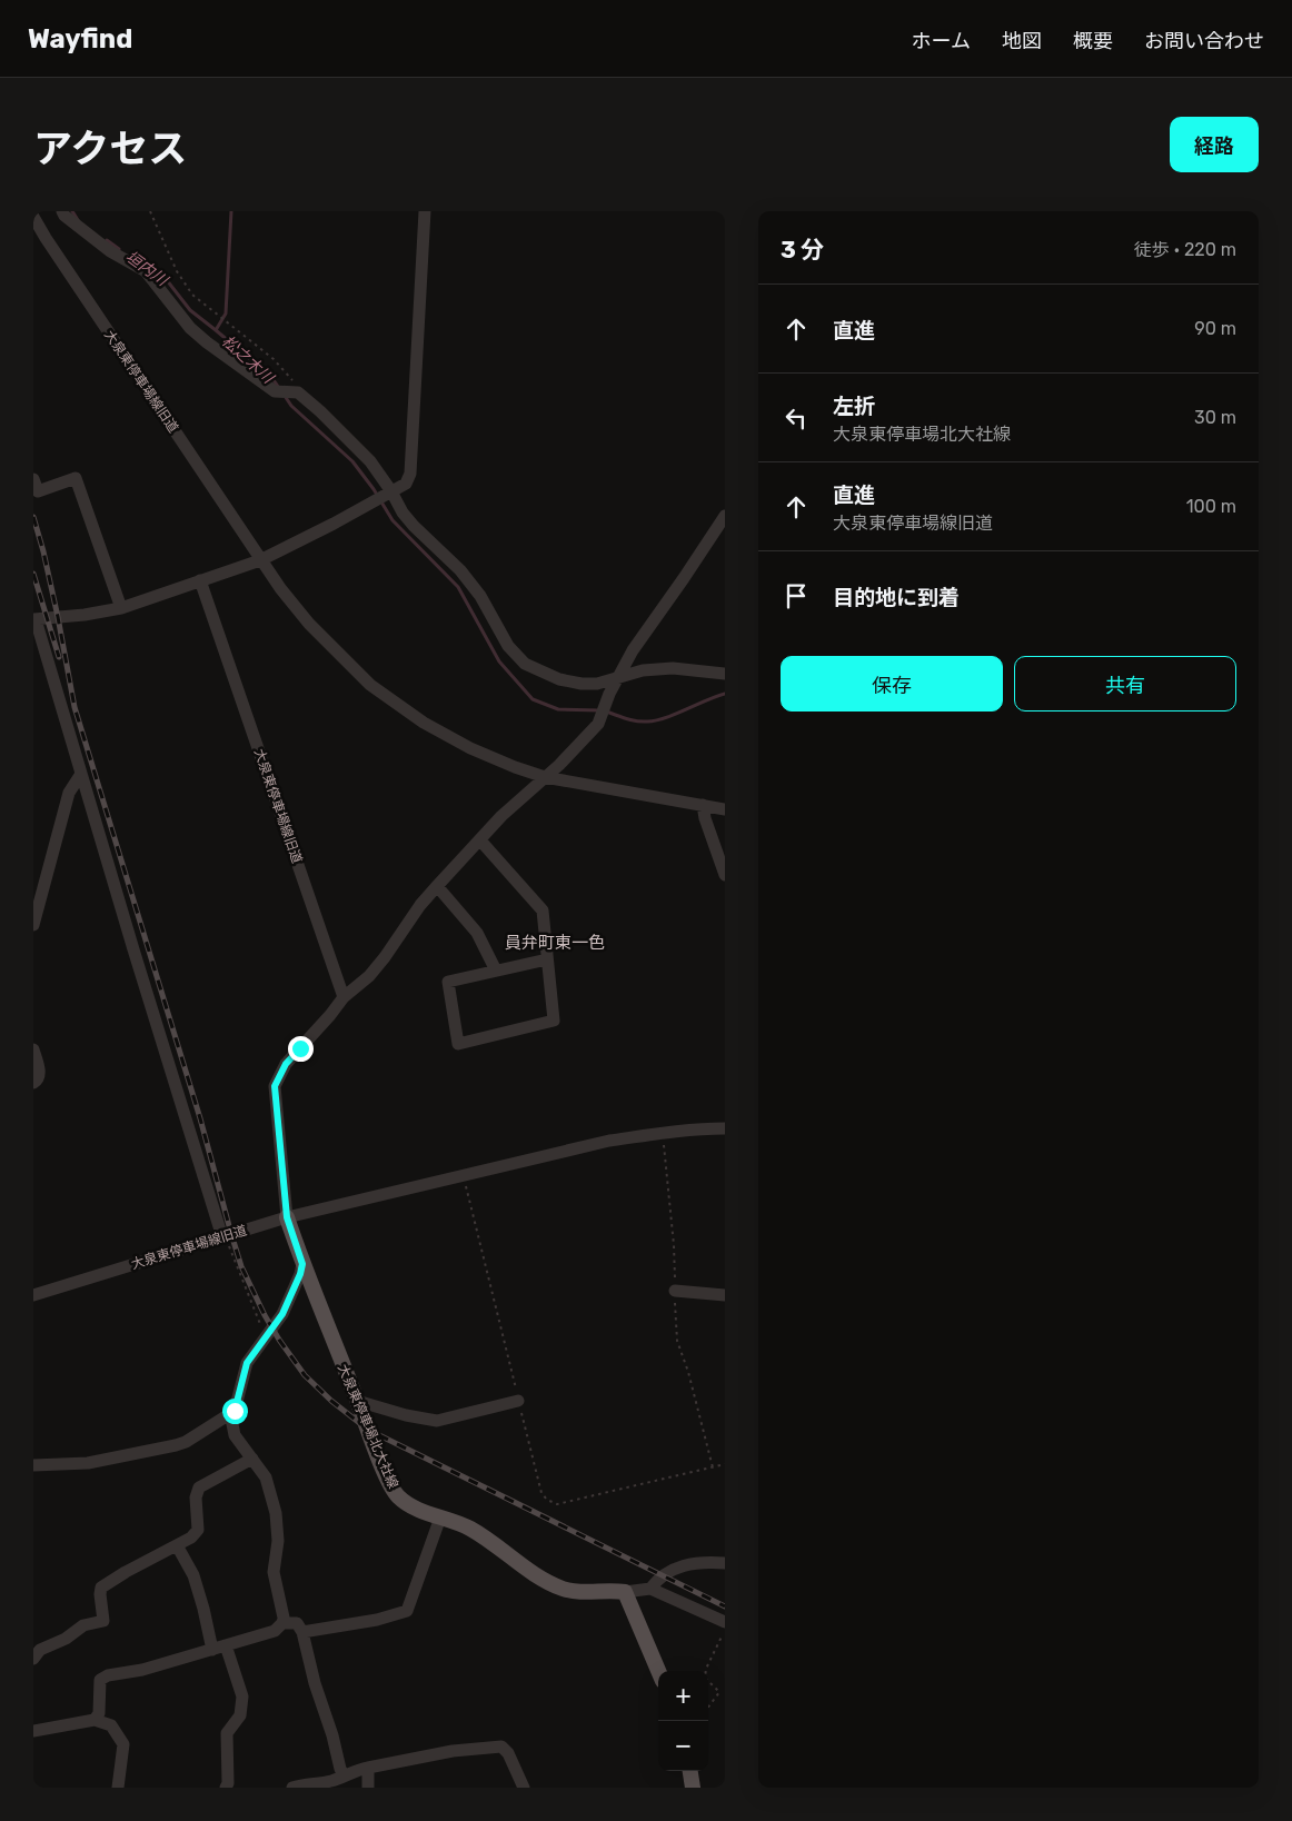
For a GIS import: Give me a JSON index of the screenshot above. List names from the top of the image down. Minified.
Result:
{"streets":{"main road":["大泉東停車場北大社線"],"street":["大泉東停車場線旧道"]},"crossings":[["大泉東停車場線旧道","大泉東停車場北大社線"]],"districts":["員弁町東一色"],"water":["垣内川","松之木川"],"page":{"header":"Wayfind","nav":["ホーム","地図","概要","お問い合わせ"],"title":"アクセス","buttons":["経路",["保存","共有"]],"heading":["3 分","徒歩 · 220 m"],"list":[["直進","90 m"],["左折","大泉東停車場北大社線","30 m"],["直進","大泉東停車場線旧道","100 m"],"目的地に到着"],"map_buttons":["+","−"]}}
